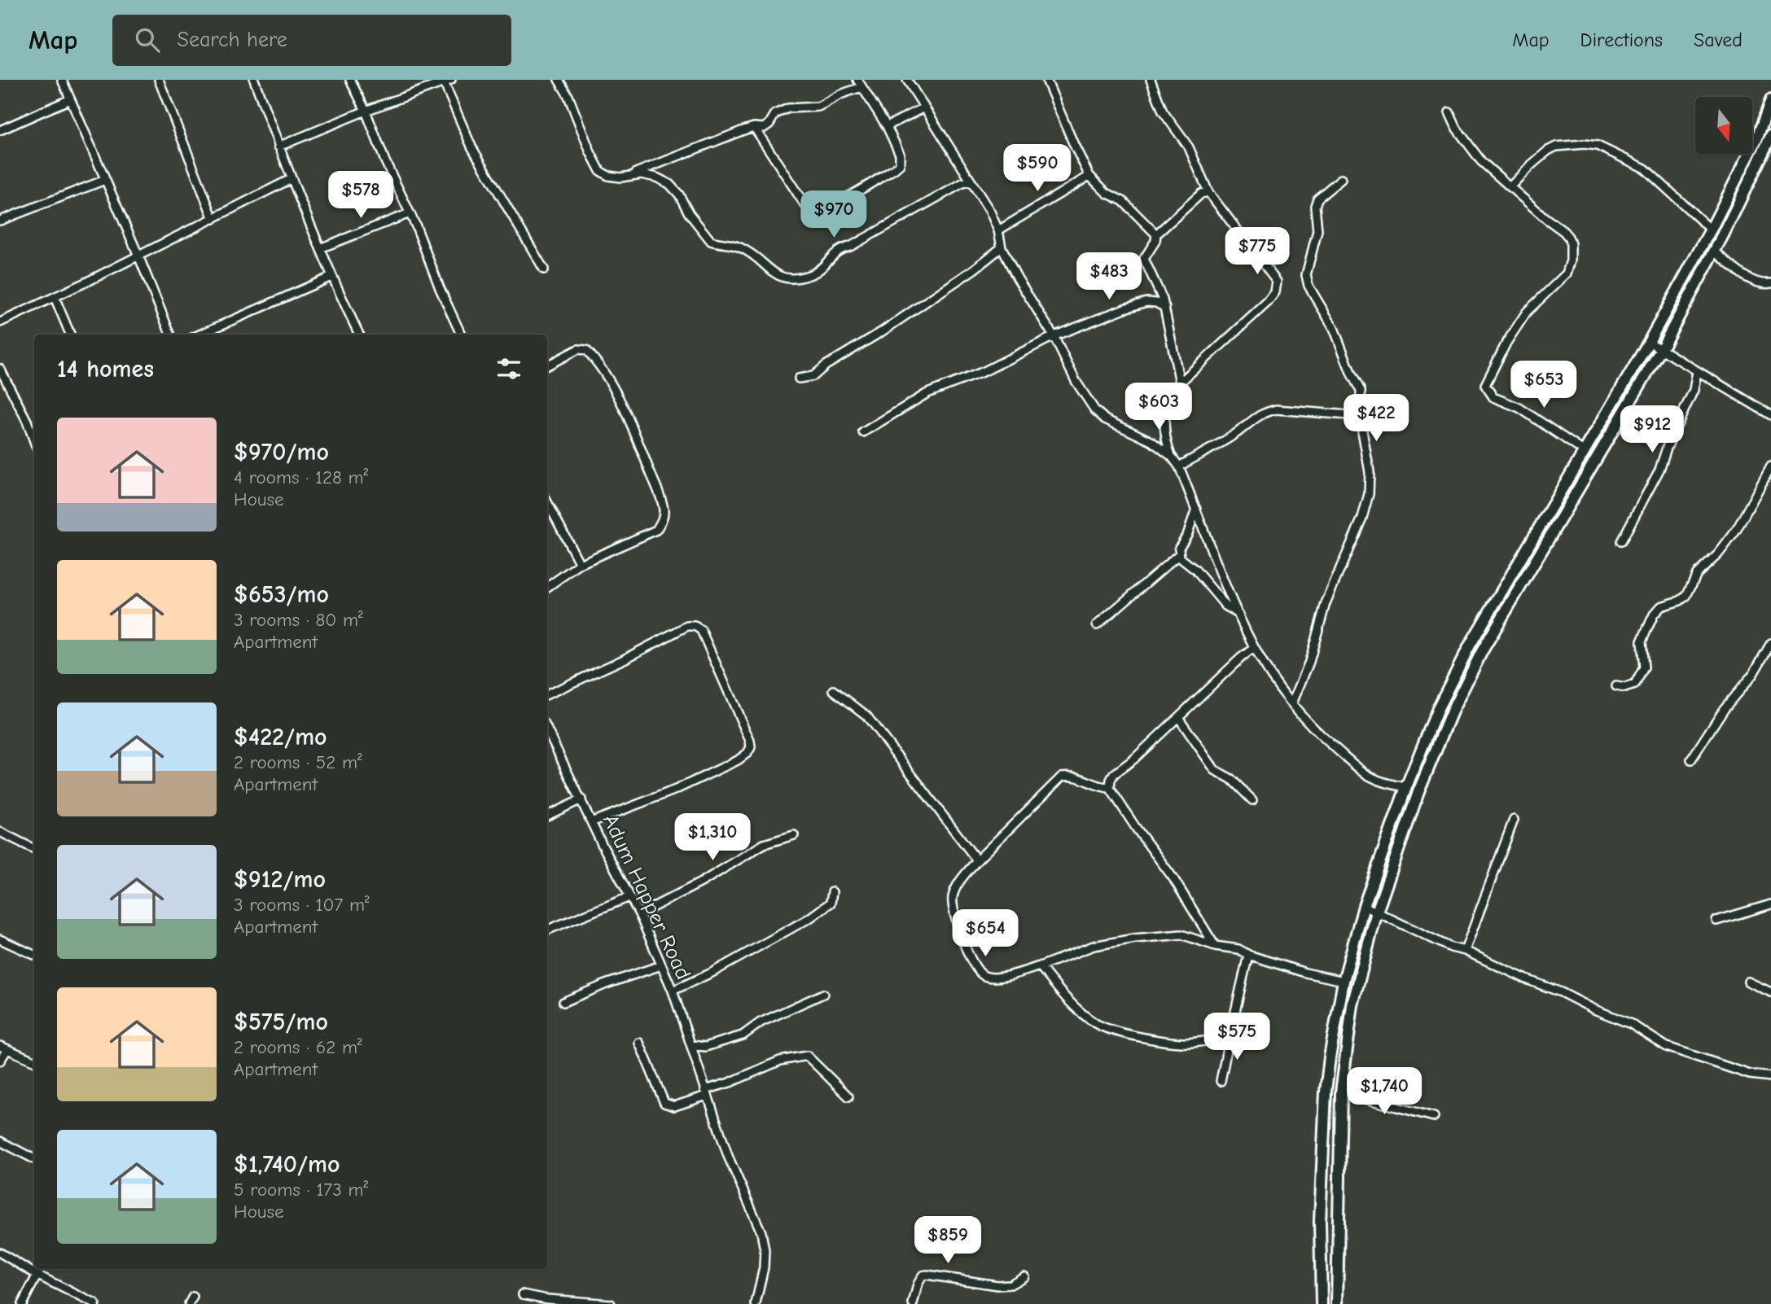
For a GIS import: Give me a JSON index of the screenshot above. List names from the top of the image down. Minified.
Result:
{"streets":{"street":["Adum Happer Road"]},"north":"bottom","page":{"header":"Map","search":"Search here","nav":["Map","Directions","Saved"],"price":["$590","$578","$970","$775","$483","$653","$603","$422","$912","$1,310","$654","$575","$1,740","$859"],"heading":"14 homes","list":[{"name":"$970/mo","note":"4 rooms · 128 m² · House"},{"name":"$653/mo","note":"3 rooms · 80 m² · Apartment"},{"name":"$422/mo","note":"2 rooms · 52 m² · Apartment"},{"name":"$912/mo","note":"3 rooms · 107 m² · Apartment"},{"name":"$575/mo","note":"2 rooms · 62 m² · Apartment"},{"name":"$1,740/mo","note":"5 rooms · 173 m² · House"}]}}
